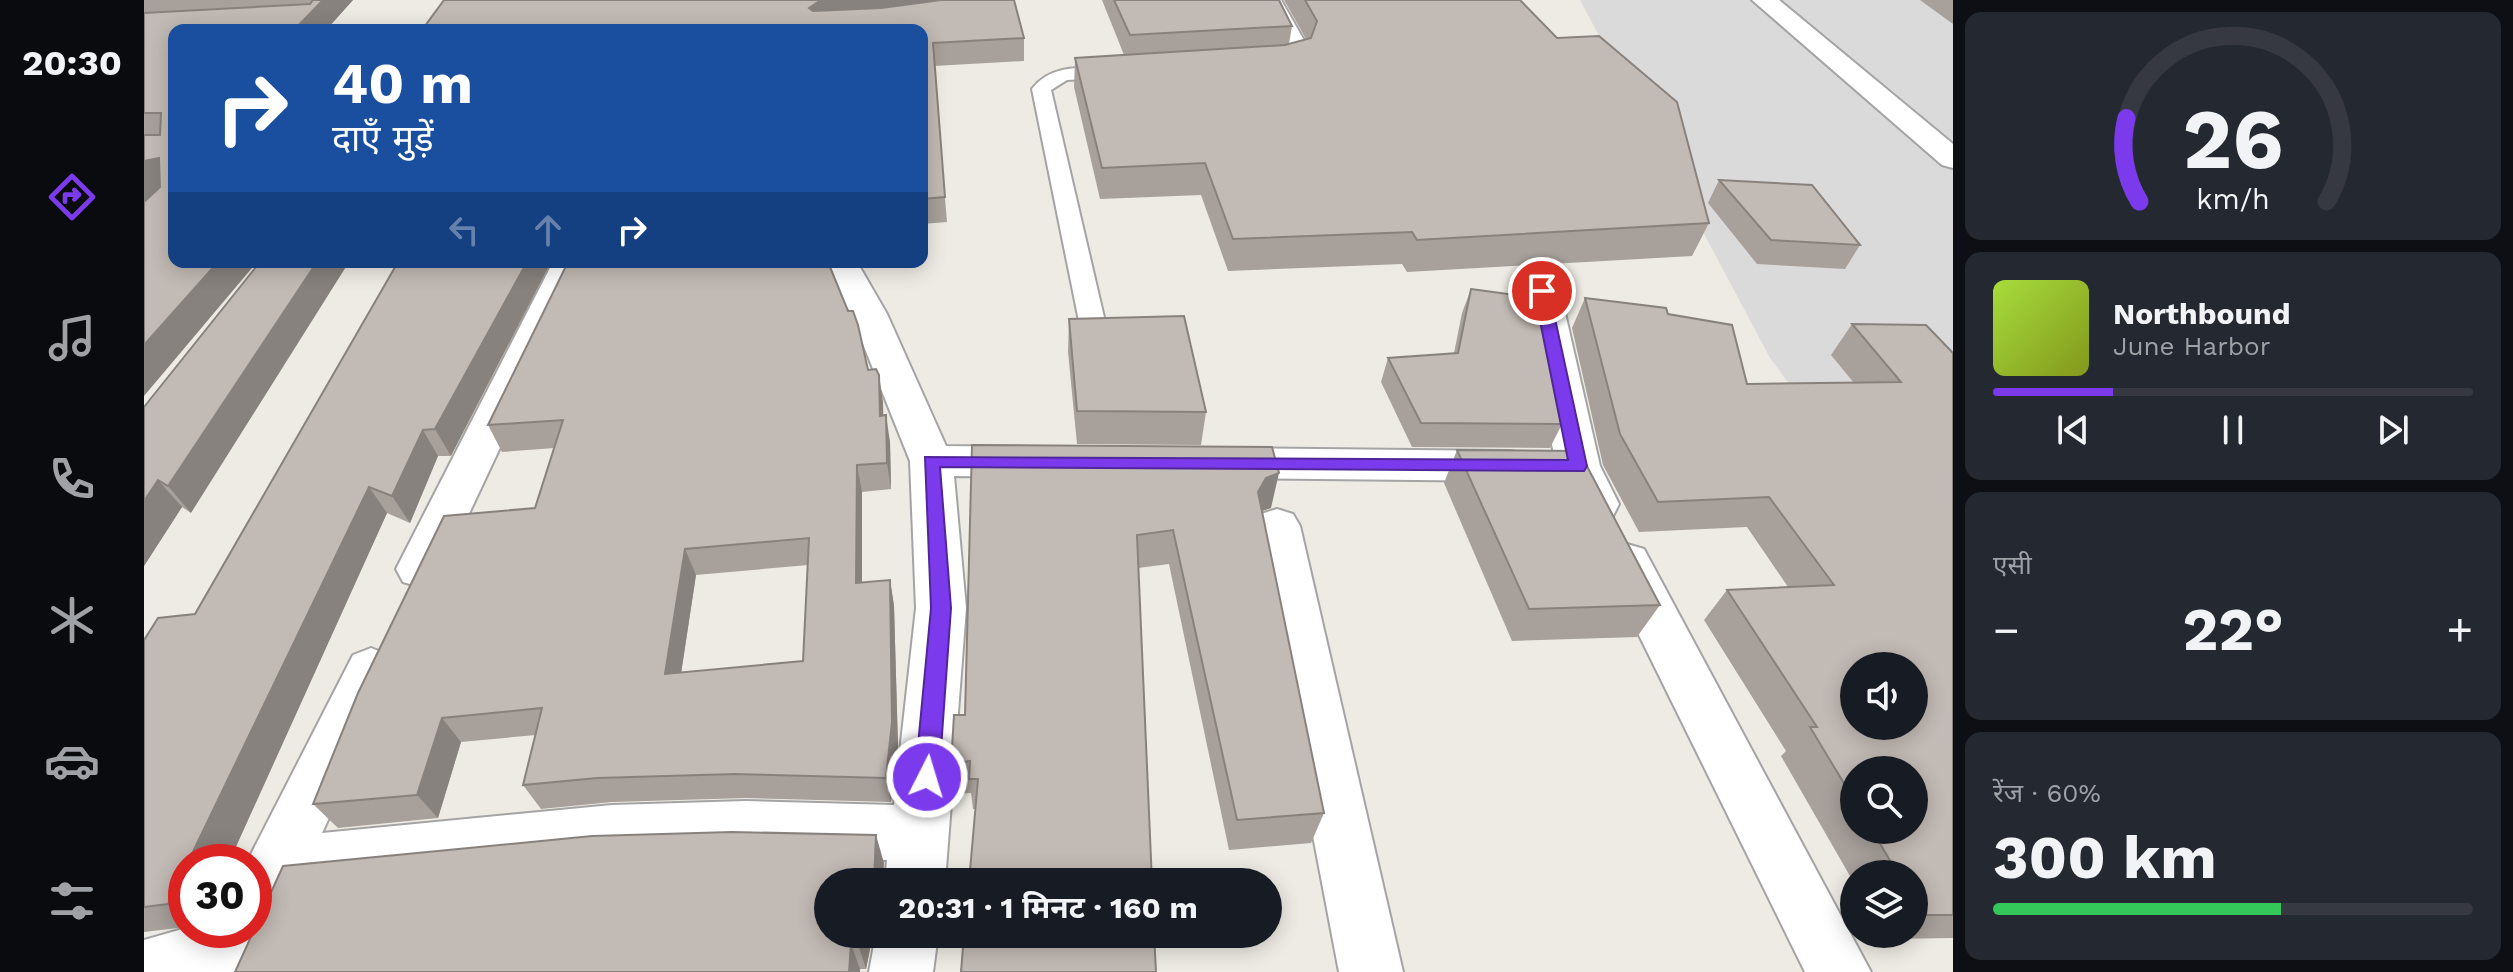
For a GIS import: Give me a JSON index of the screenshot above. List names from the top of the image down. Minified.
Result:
{"page":{"tabs":"20:30","turn":["40 m","दाएँ मुड़ें"],"song":["Northbound","June Harbor"],"tile":["एसी",["रेंज · 60%","300 km"]],"heat":["−","22°","+"],"limit":"30","trip":"20:31 · 1 मिनट · 160 m","gauge":["26","km/h"]}}
